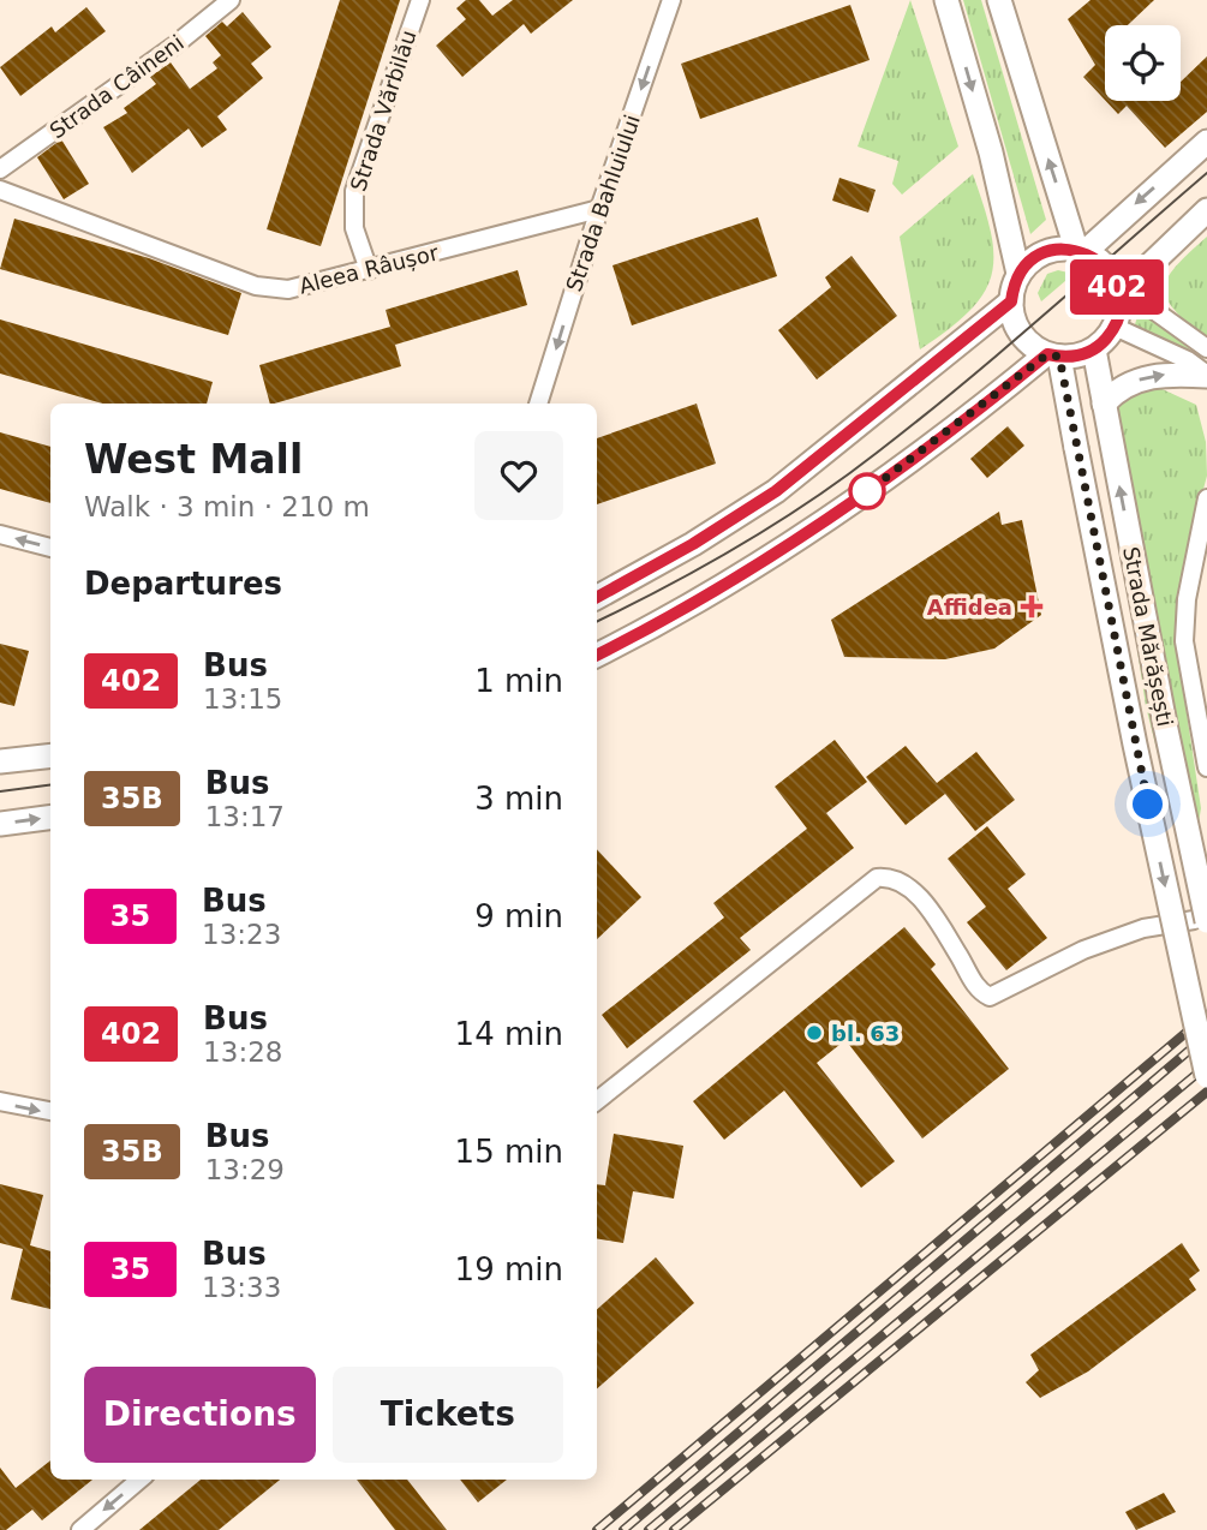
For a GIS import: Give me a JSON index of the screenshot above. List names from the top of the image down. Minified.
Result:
{"streets":{"main road":["Strada Mărășești"],"street":["Strada Câineni","Strada Vărbilău","Strada Bahluiului","Aleea Râușor"]},"crossings":[["Strada Vărbilău","Aleea Râușor"],["Strada Bahluiului","Aleea Râușor"]],"one_way":["Strada Bahluiului"],"places":{"health":["Affidea"],"other":["bl. 63"]},"lines":["bus line 402"],"page":{"on_map":"402","heading":[["West Mall","Walk · 3 min · 210 m"],"Departures"],"list":[{"mark":"402","name":"Bus","note":"13:15","value":"1 min"},{"mark":"35B","name":"Bus","note":"13:17","value":"3 min"},{"mark":"35","name":"Bus","note":"13:23","value":"9 min"},{"mark":"402","name":"Bus","note":"13:28","value":"14 min"},{"mark":"35B","name":"Bus","note":"13:29","value":"15 min"},{"mark":"35","name":"Bus","note":"13:33","value":"19 min"}],"buttons":["Directions","Tickets"]}}
